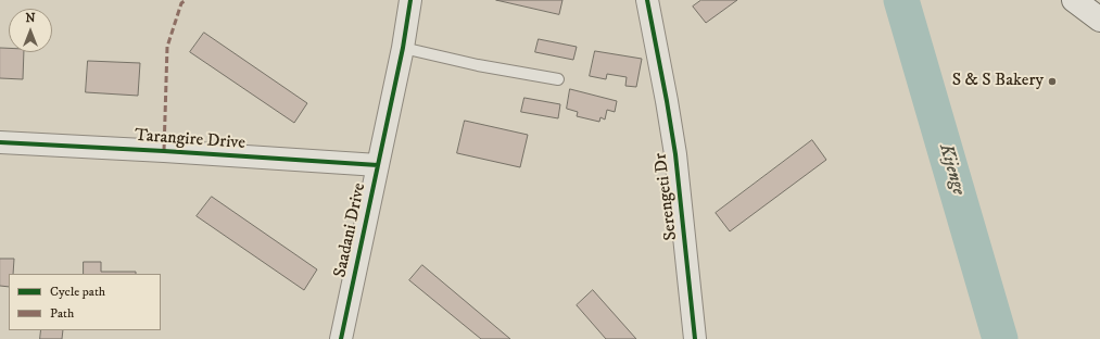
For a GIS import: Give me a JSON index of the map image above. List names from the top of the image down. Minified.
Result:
{"streets":{"street":["Tarangire Drive","Serengeti Dr","Saadani Drive"]},"crossings":[["Tarangire Drive","Saadani Drive"]],"water":["Kijenge"],"places":["S & S Bakery"],"legend":["Cycle path","Path"],"north":"top"}
